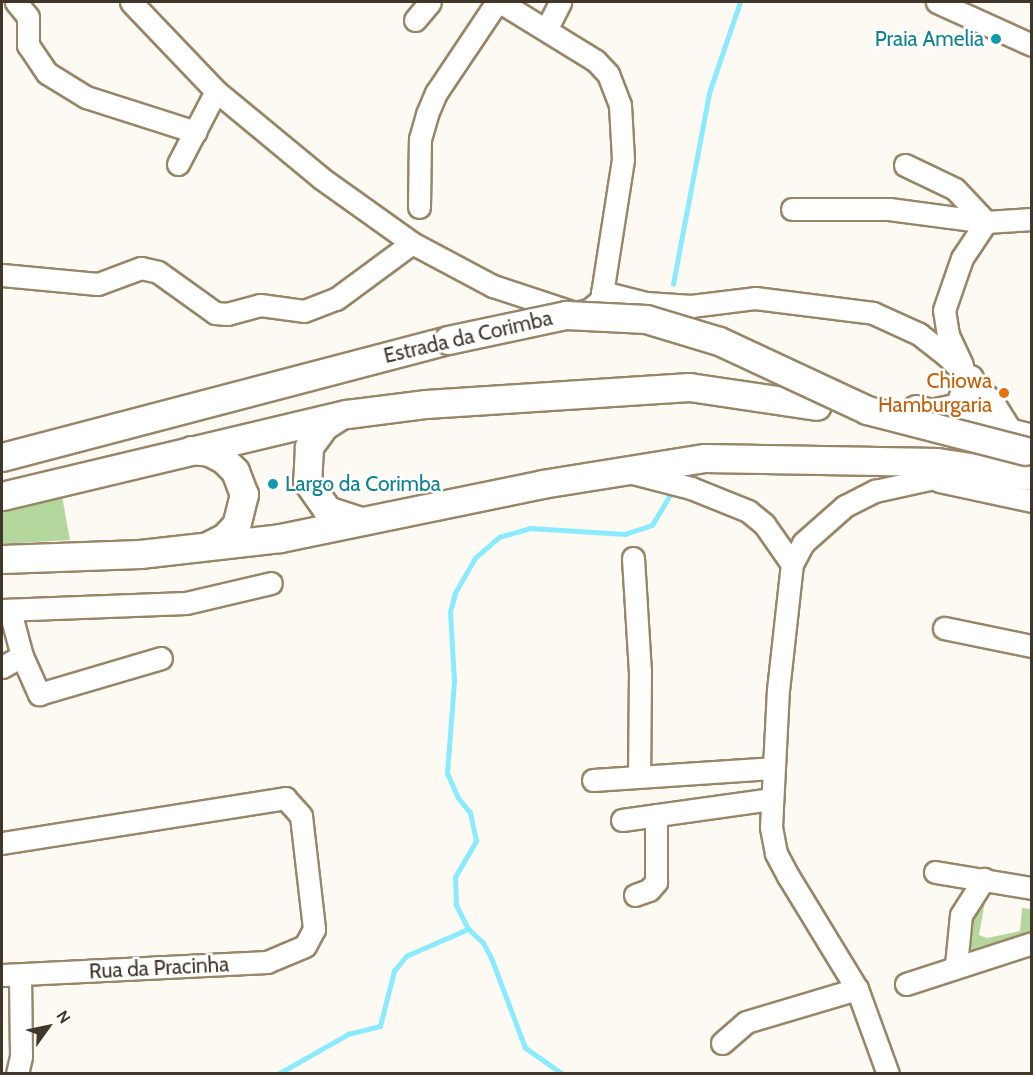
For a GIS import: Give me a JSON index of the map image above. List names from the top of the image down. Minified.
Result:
{"streets":{"main road":["Estrada da Corimba"],"street":["Rua da Pracinha"]},"places":["Praia Amelia","Chiowa Hamburgaria","Largo da Corimba"],"north":"top right"}
